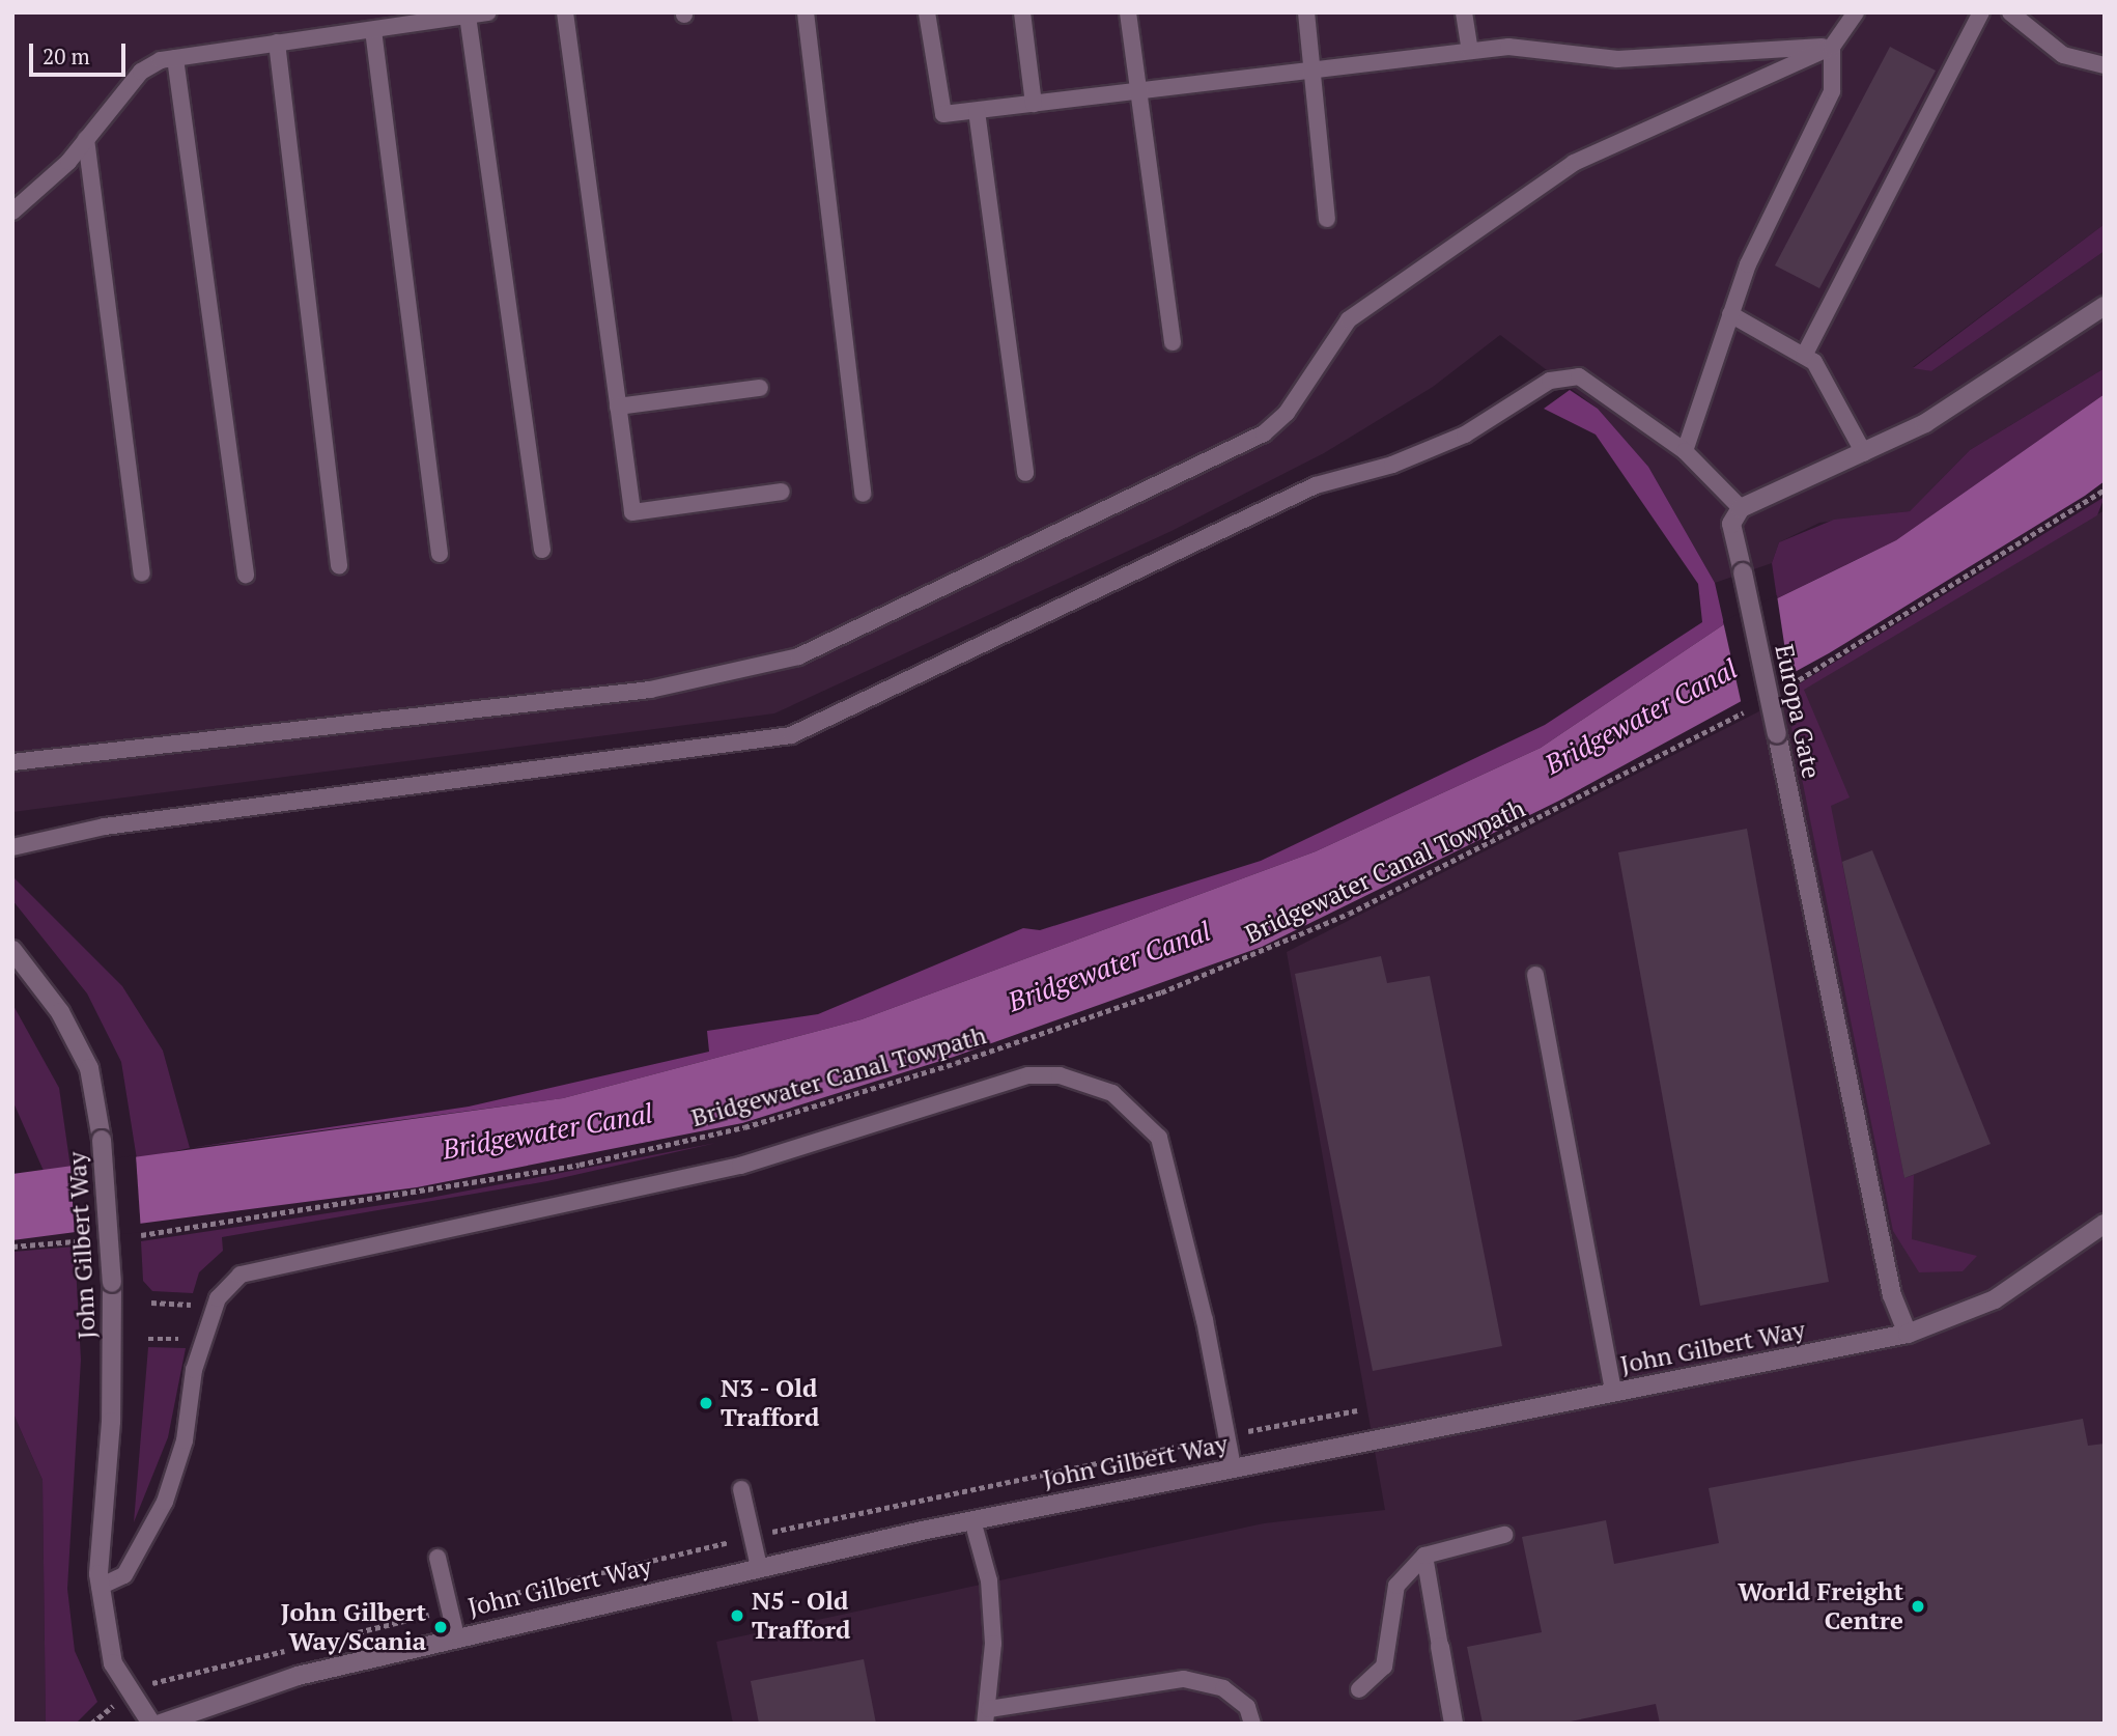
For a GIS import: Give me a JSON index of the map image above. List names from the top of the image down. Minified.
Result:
{"streets":{"street":["Europa Gate","John Gilbert Way"],"path":["Bridgewater Canal Towpath"]},"crossings":[["Europa Gate","John Gilbert Way"]],"water":["Bridgewater Canal"],"places":["N3 - Old Trafford","World Freight Centre","N5 - Old Trafford","John Gilbert Way/Scania"],"scale_bar":"20 m"}
